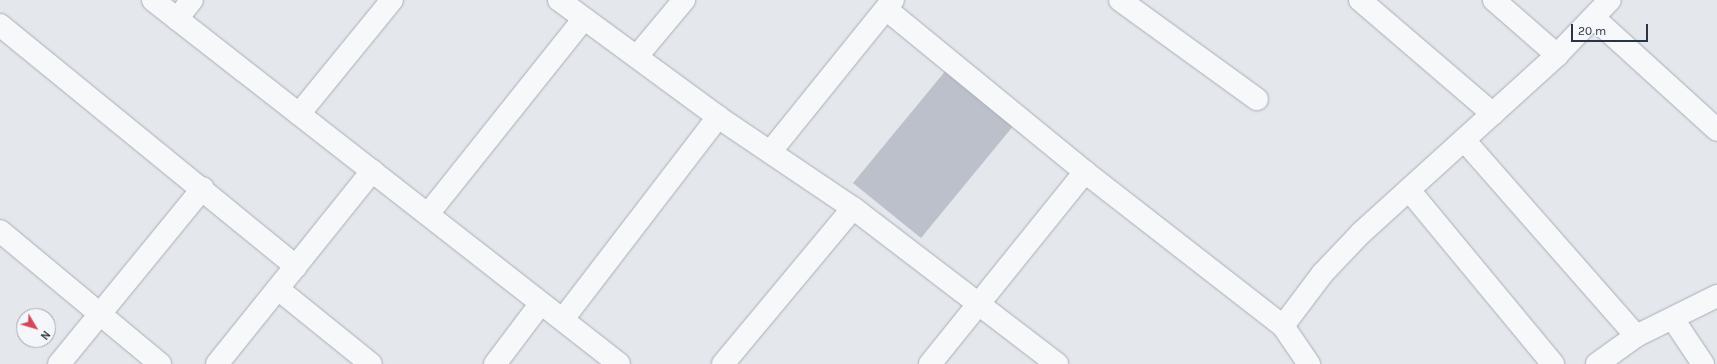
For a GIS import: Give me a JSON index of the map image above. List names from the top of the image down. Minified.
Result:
{"scale_bar":"20 m","north":"bottom right"}
